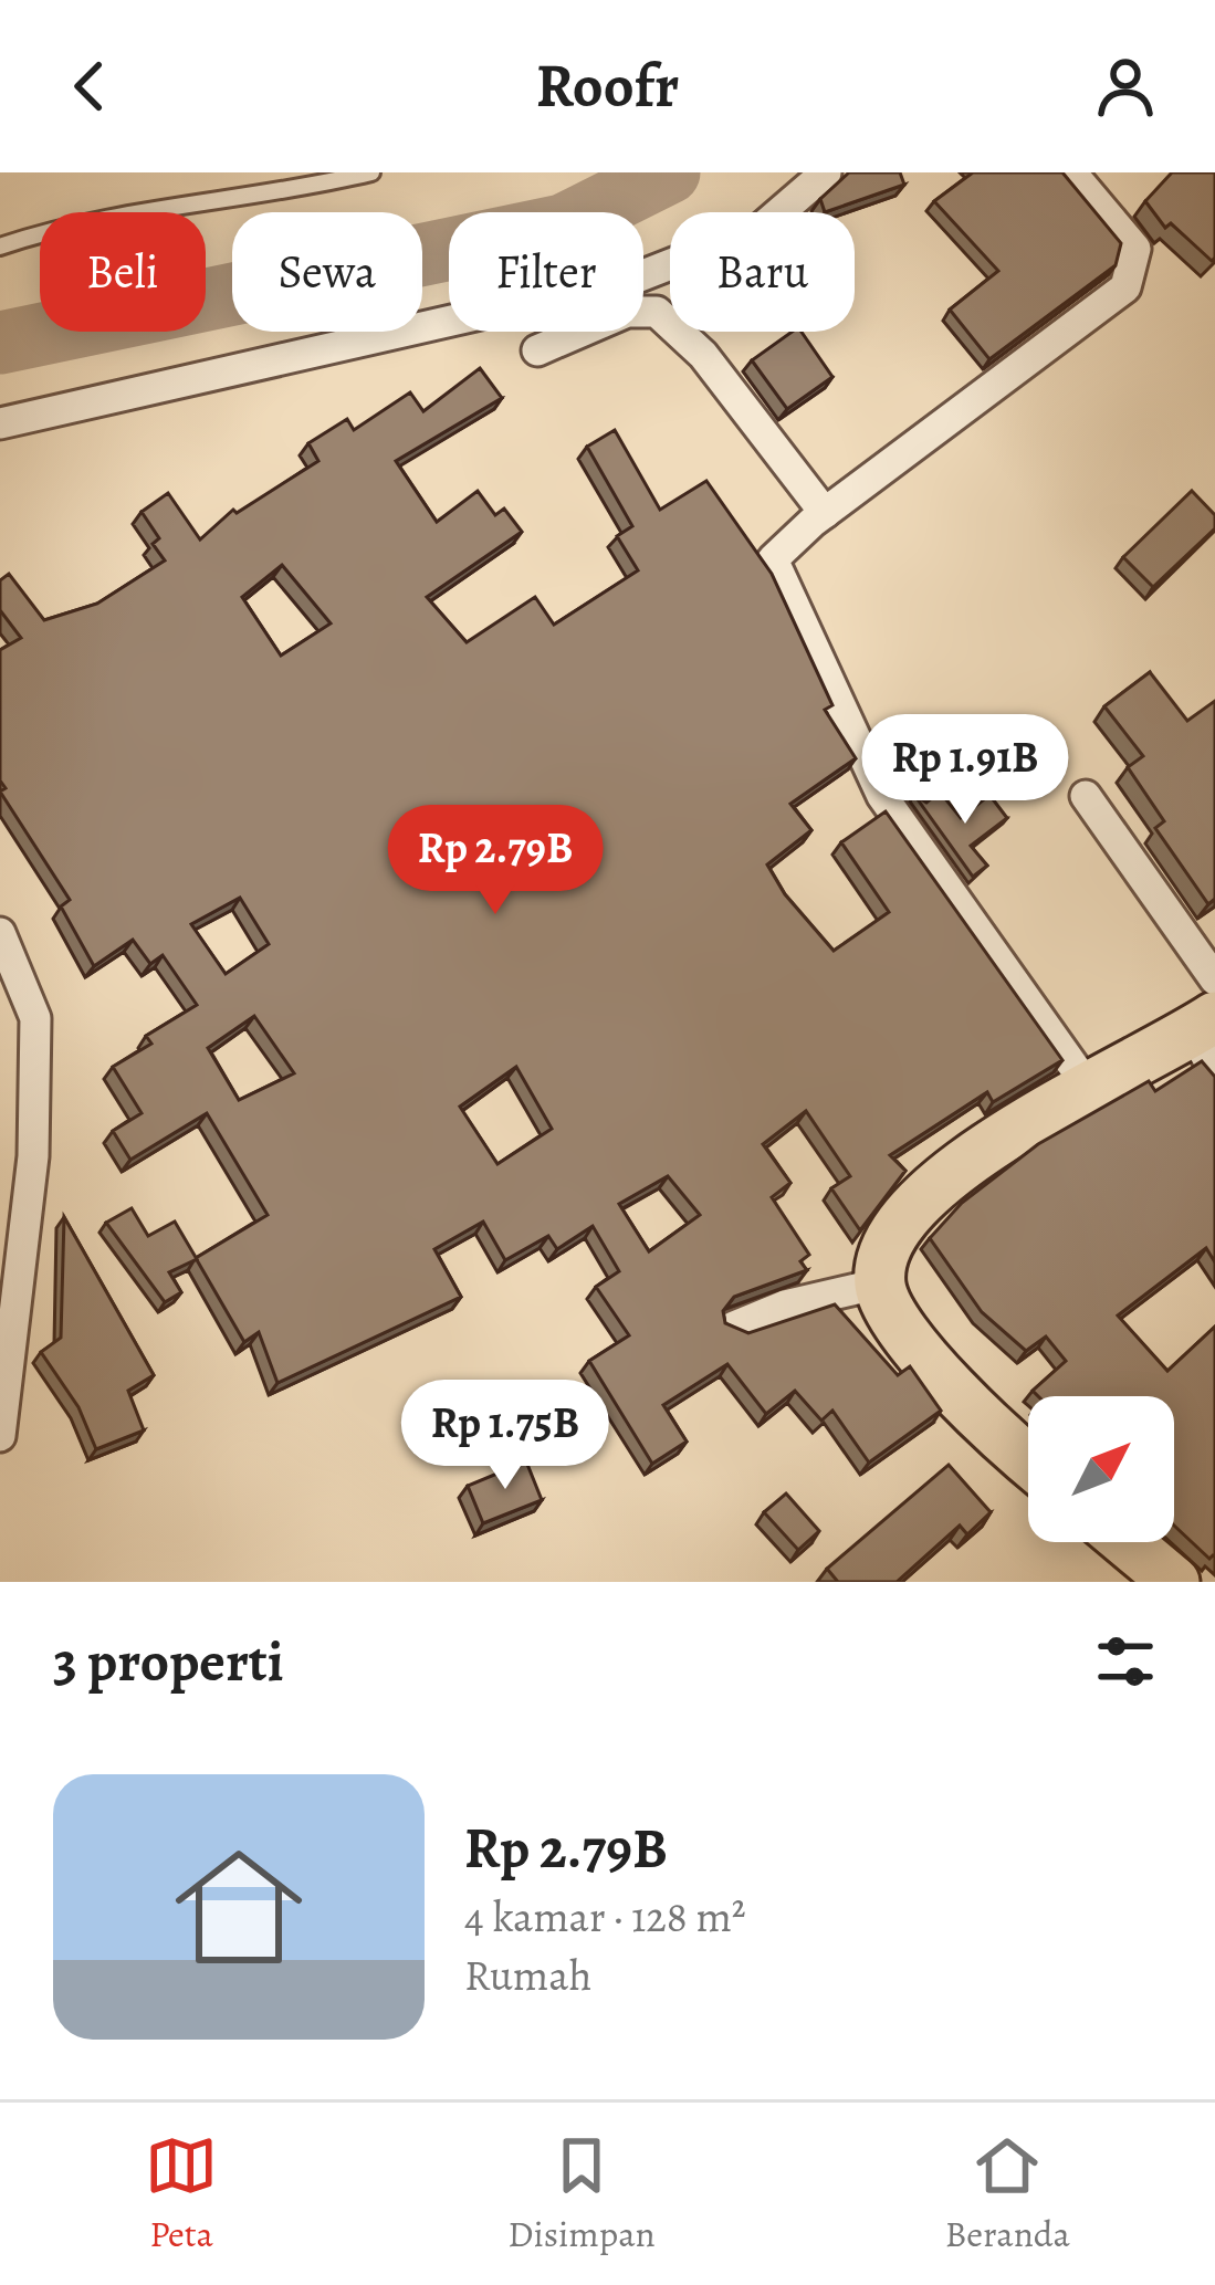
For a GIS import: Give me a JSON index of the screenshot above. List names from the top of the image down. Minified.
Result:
{"north":"top right","page":{"header":"Roofr","chip":["Beli","Sewa","Filter","Baru"],"price":["Rp 1.91B","Rp 2.79B","Rp 1.75B"],"heading":"3 properti","list":[{"name":"Rp 2.79B","note":"4 kamar · 128 m² · Rumah"}],"tabs":["Peta","Disimpan","Beranda"]}}
